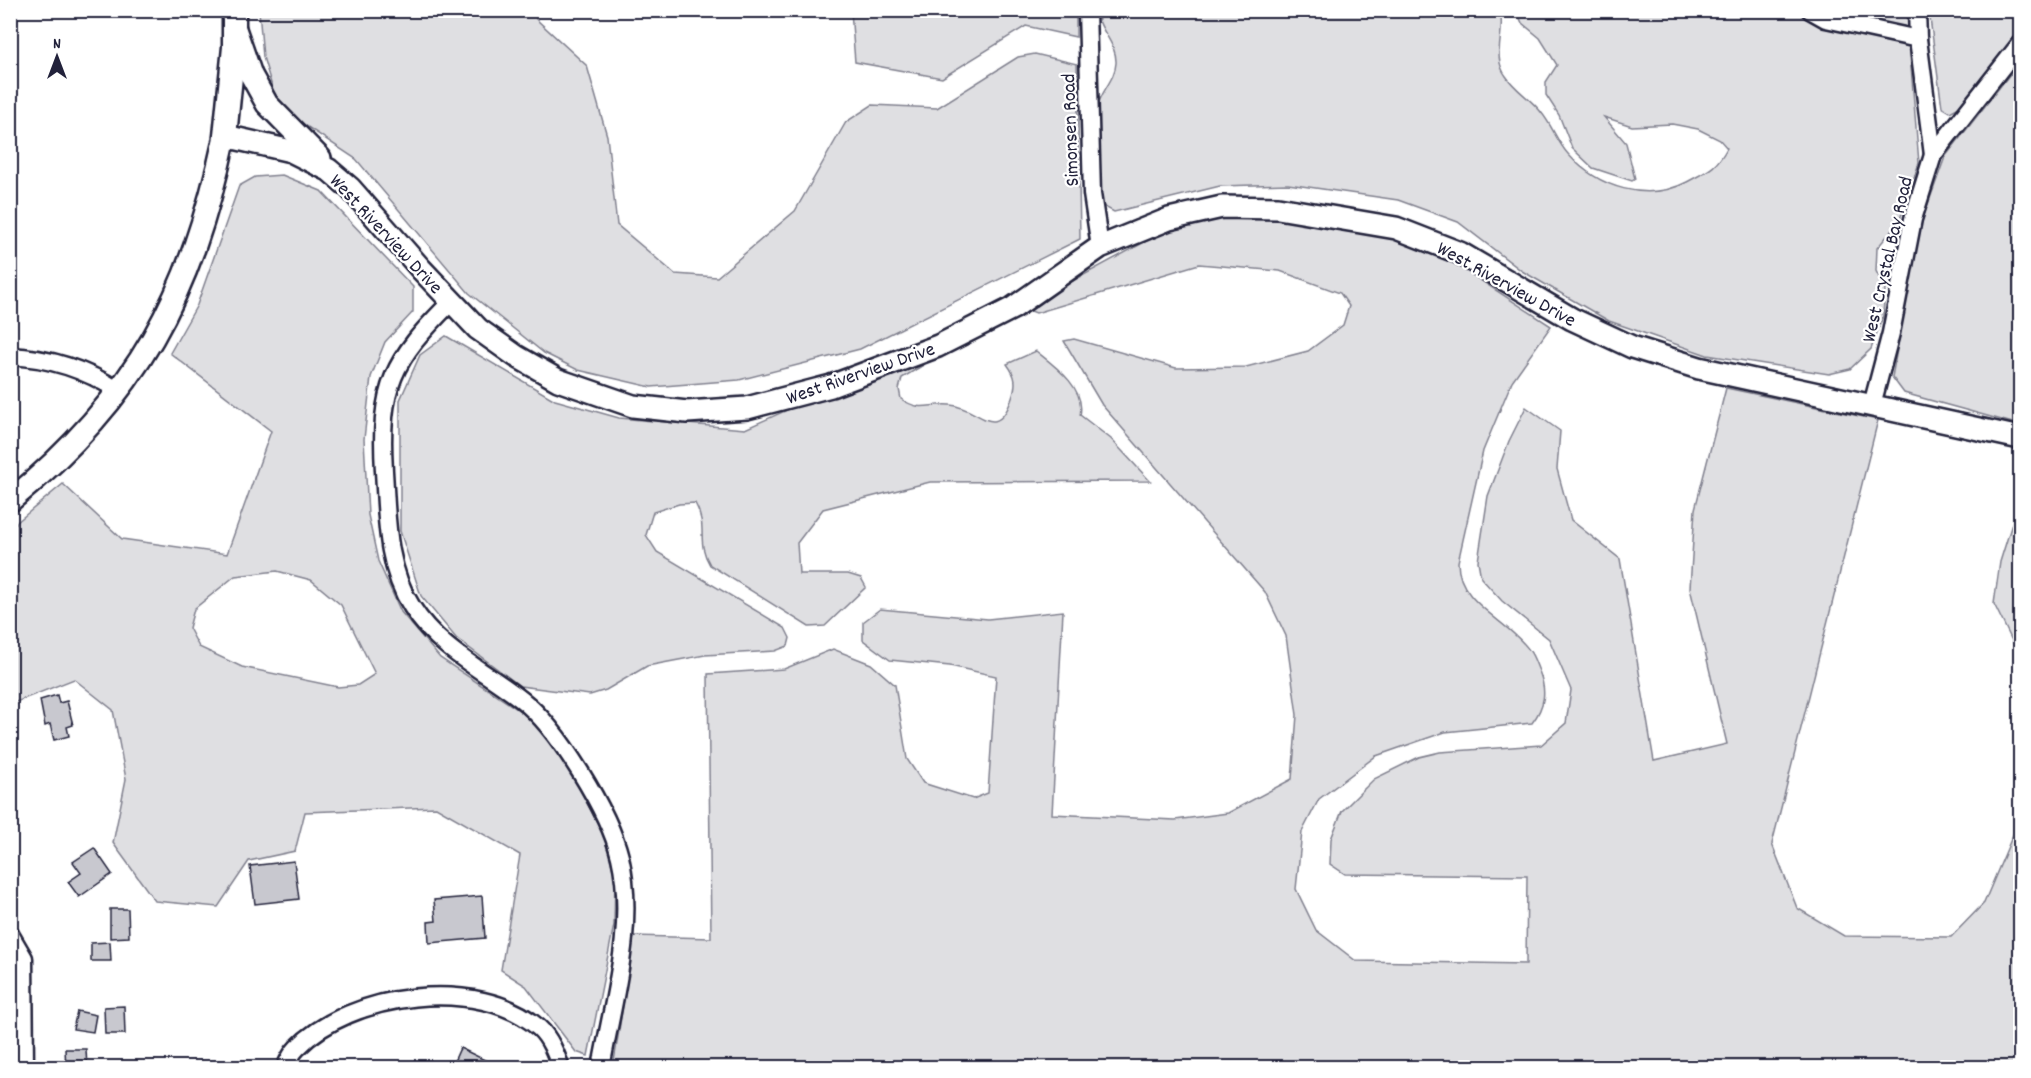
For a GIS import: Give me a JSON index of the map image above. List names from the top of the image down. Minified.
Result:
{"streets":{"street":["Simonsen Road","West Riverview Drive","West Crystal Bay Road"]},"crossings":[["Simonsen Road","West Riverview Drive"],["West Riverview Drive","West Crystal Bay Road"]],"north":"top"}
